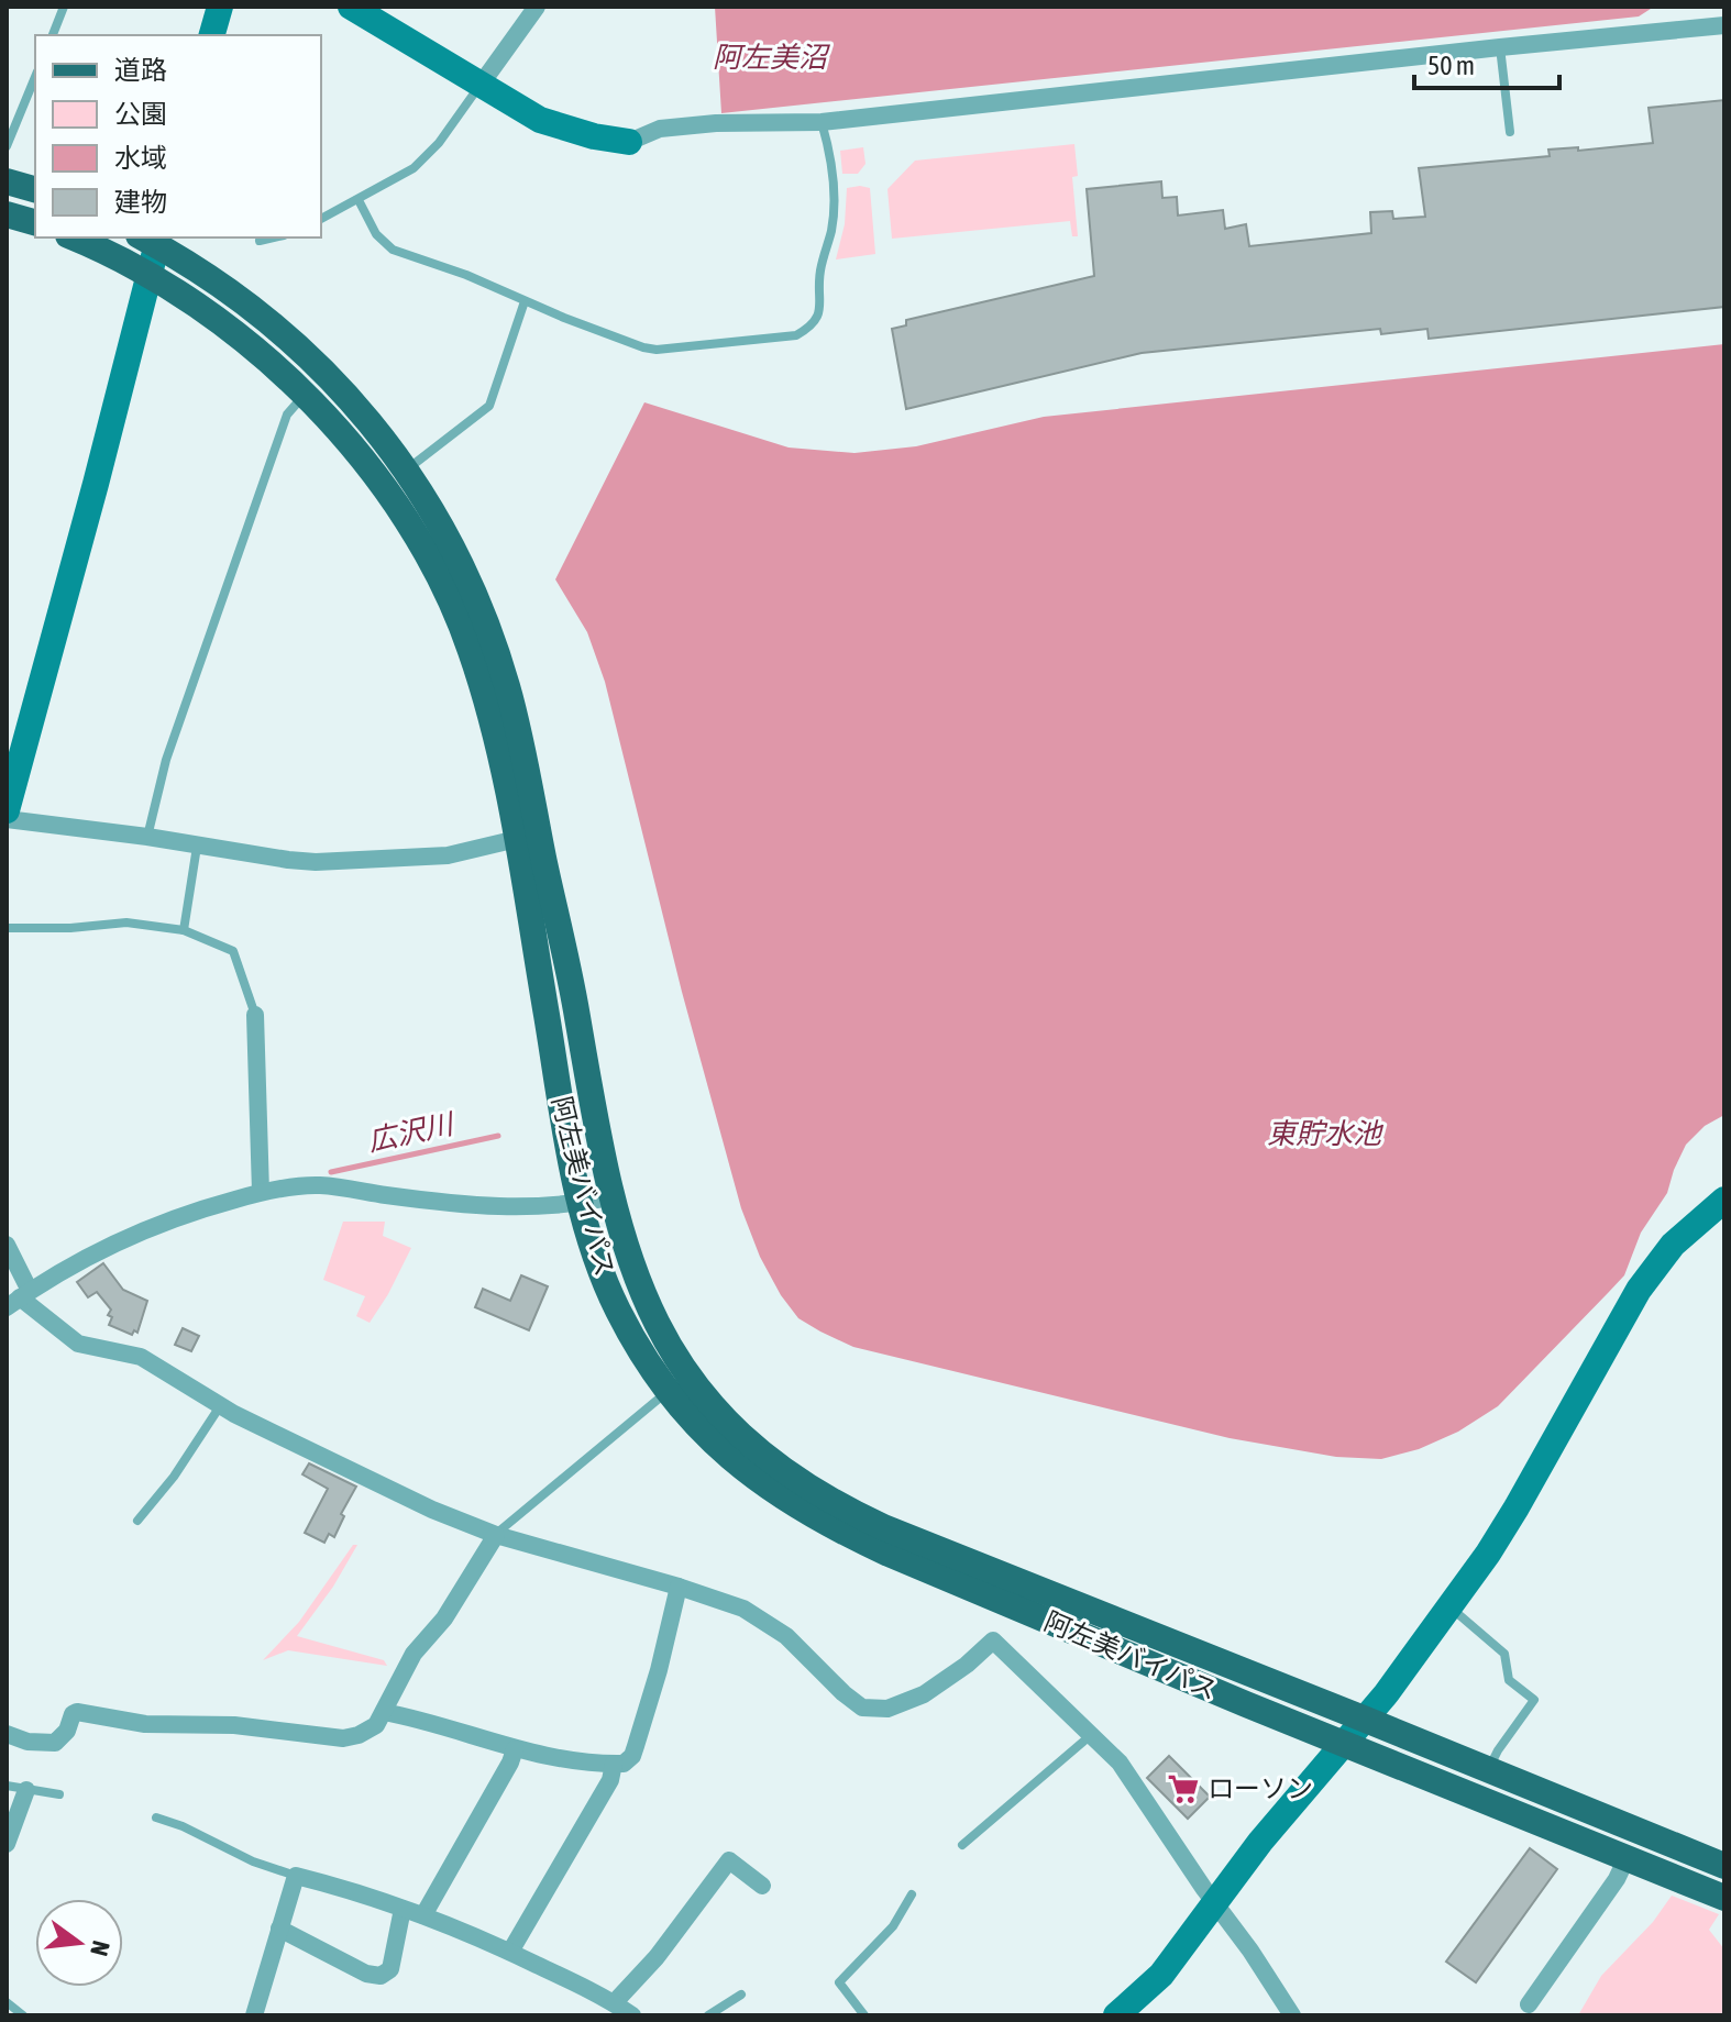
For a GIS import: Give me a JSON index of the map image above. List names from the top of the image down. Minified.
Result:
{"streets":{"main road":["阿左美バイパス"]},"water":["阿左美沼","広沢川","東貯水池"],"places":{"supermarket":["ローソン"]},"legend":["道路","公園","水域","建物"],"scale_bar":"50 m","north":"right"}
